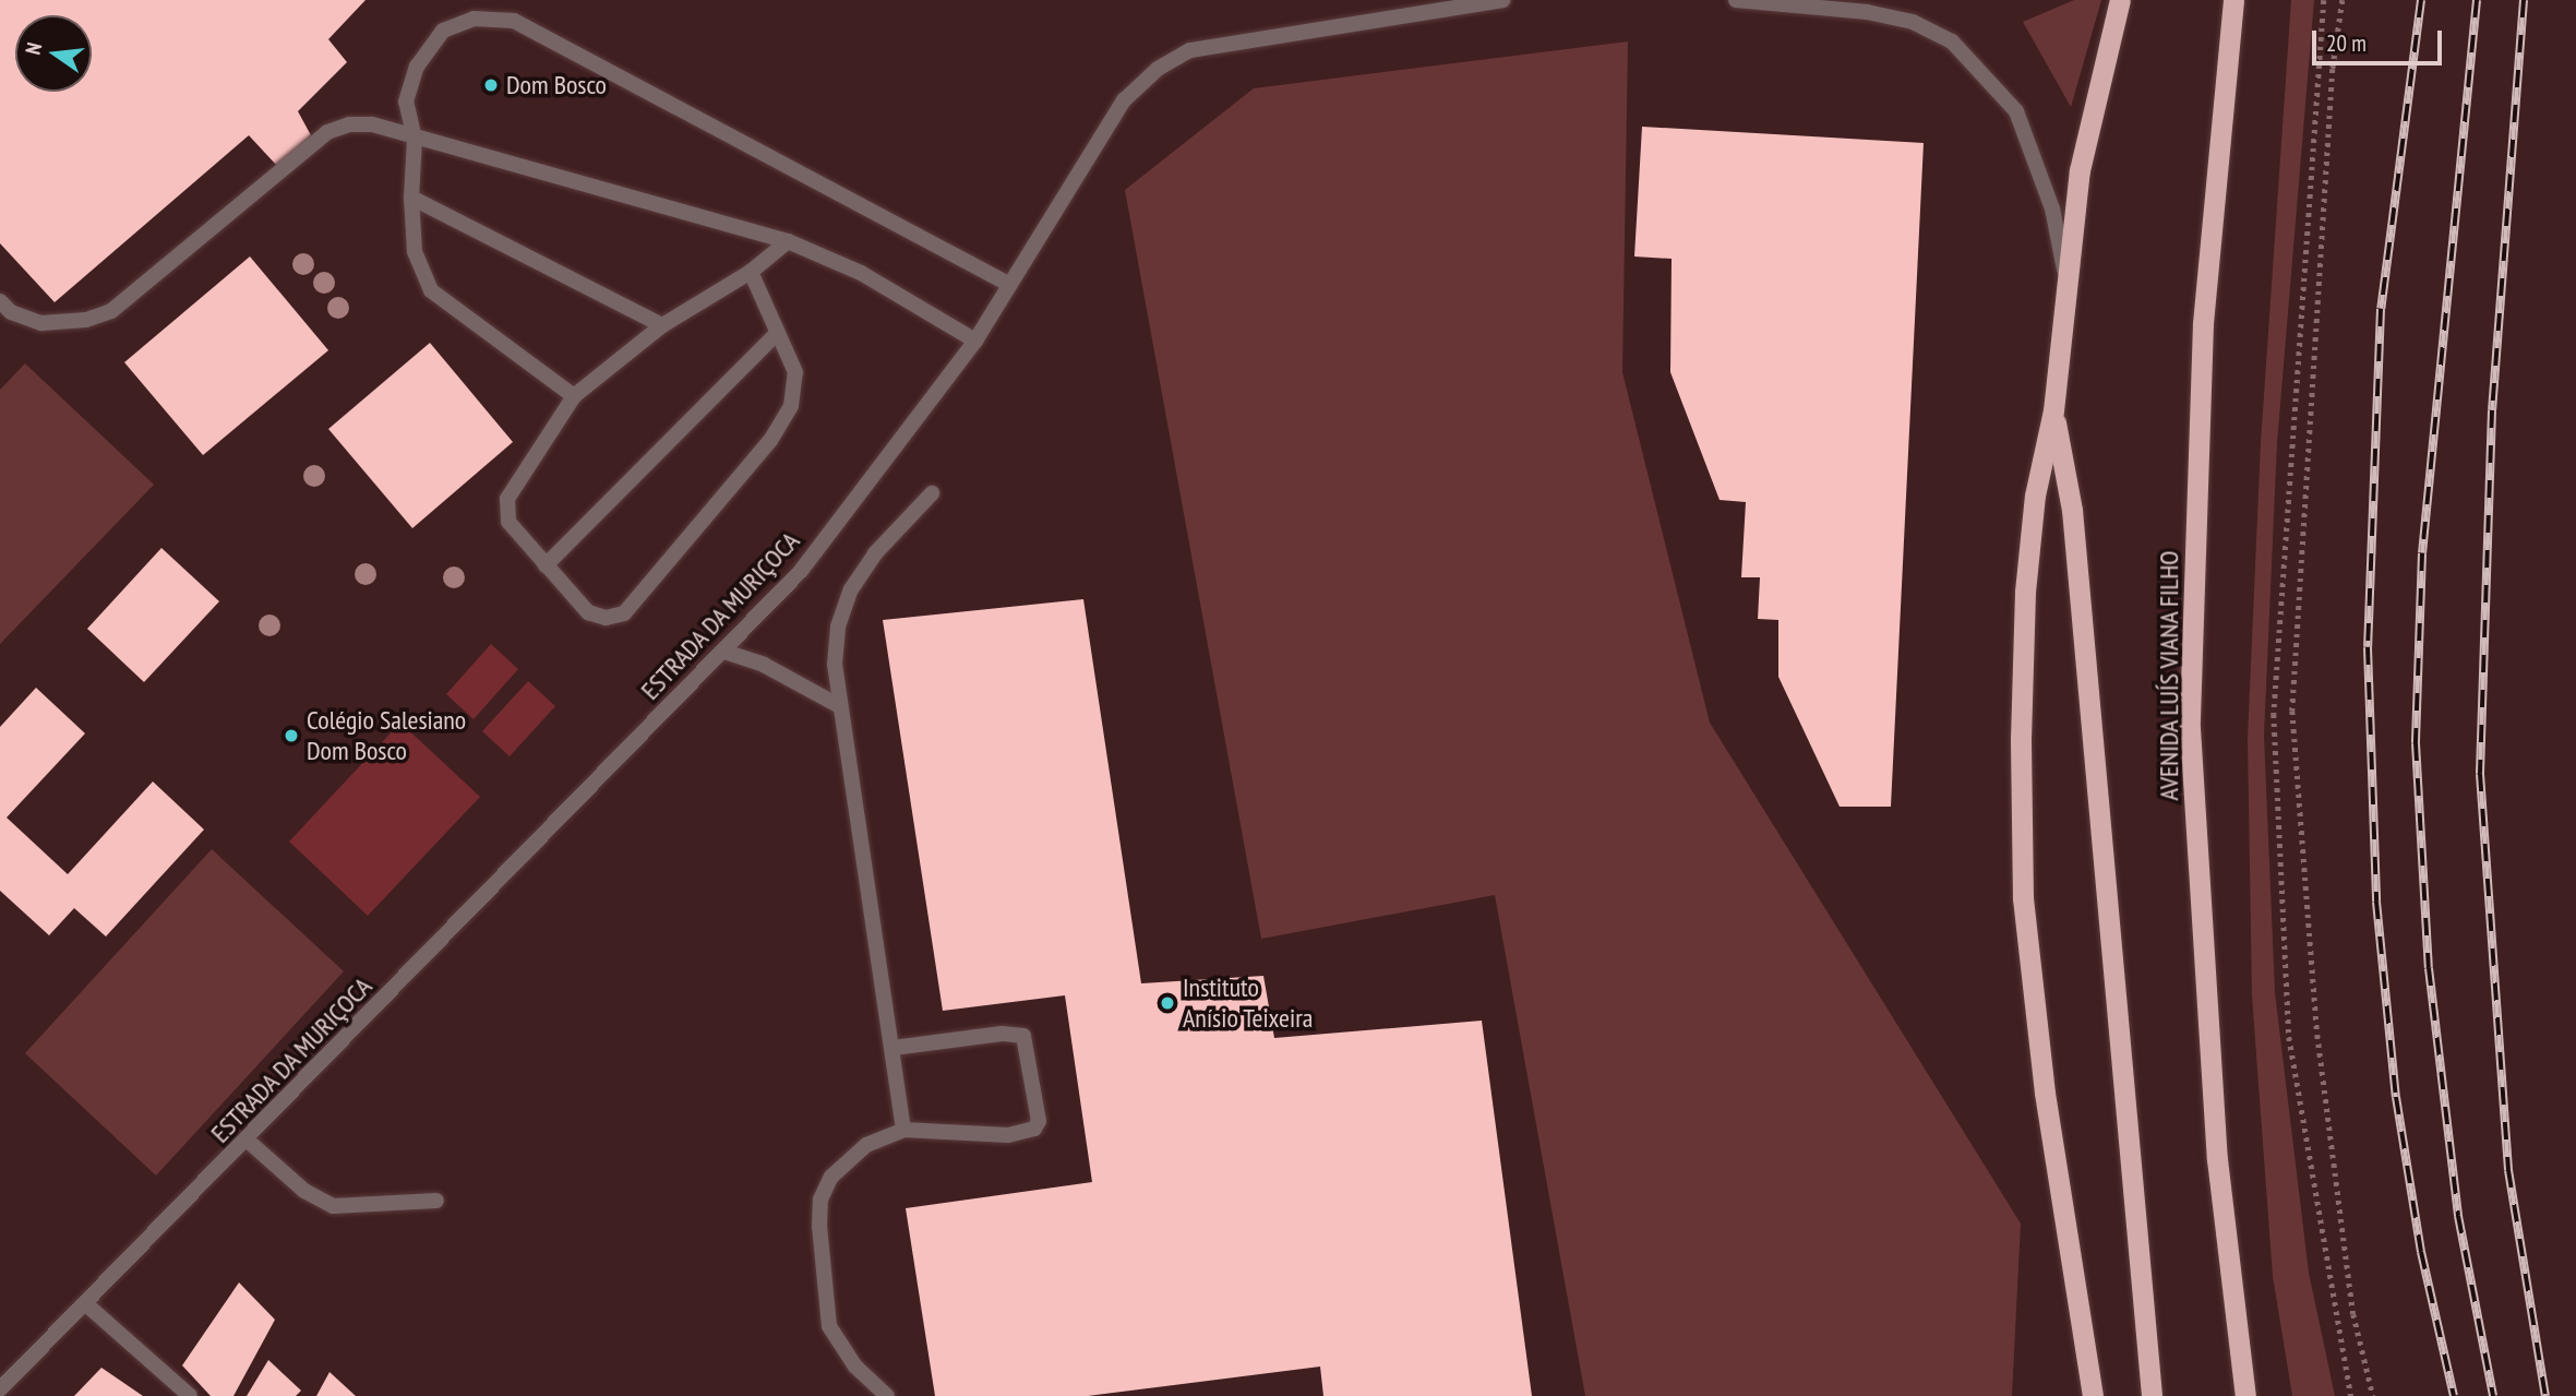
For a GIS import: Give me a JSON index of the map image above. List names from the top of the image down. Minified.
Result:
{"streets":{"highway":["AVENIDA LUÍS VIANA FILHO"],"street":["ESTRADA DA MURIÇOCA"]},"places":["Dom Bosco","Colégio Salesiano Dom Bosco","Instituto Anísio Teixeira"],"scale_bar":"20 m","north":"left"}
